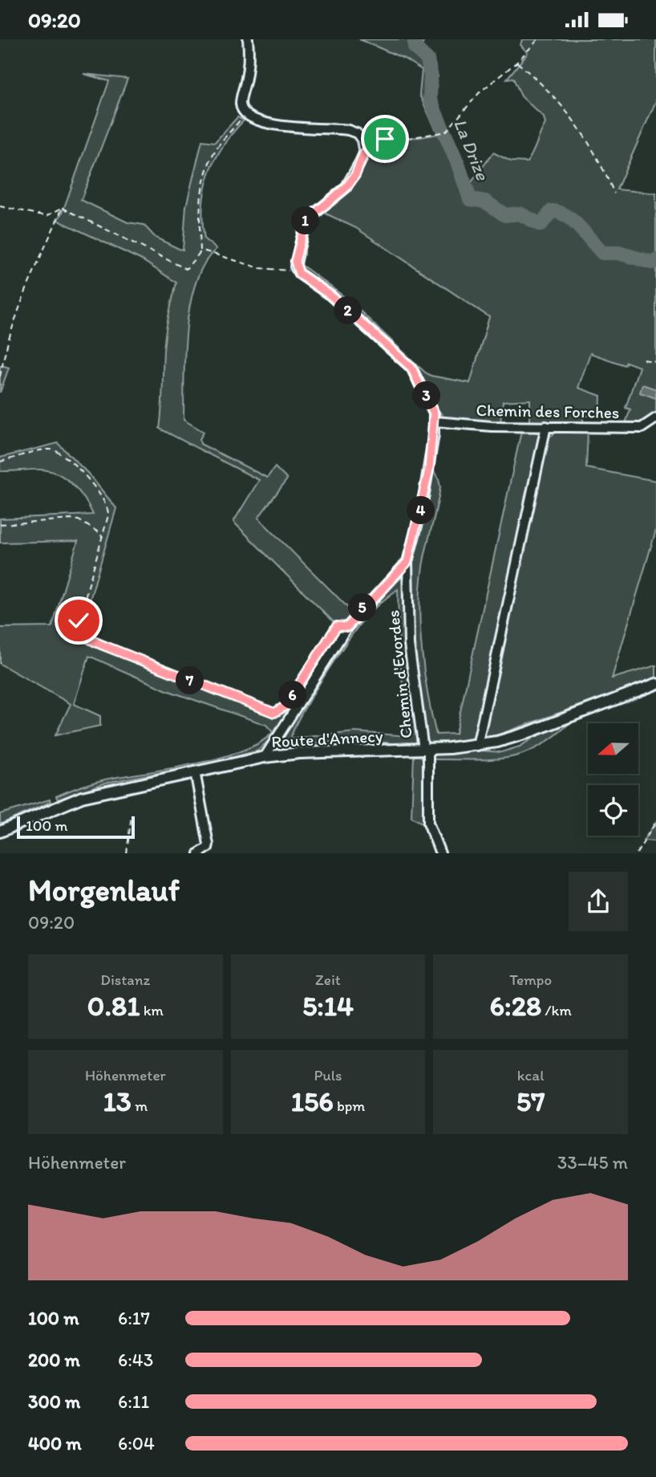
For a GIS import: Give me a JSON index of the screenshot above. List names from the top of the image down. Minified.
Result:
{"streets":{"main road":["Route d'Annecy"],"street":["Chemin des Forches","Chemin d'Evordes"]},"crossings":[["Chemin des Forches","Chemin d'Evordes"],["Chemin d'Evordes","Route d'Annecy"]],"water":["La Drize"],"scale_bar":"100 m","north":"left","page":{"status":"09:20","pins":["1","2","3","4","5","7","6"],"scale":"100 m","heading":["Morgenlauf","09:20"],"stats":[["Distanz","0.81 km"],["Zeit","5:14"],["Tempo","6:28 /km"],["Höhenmeter","13 m"],["Puls","156 bpm"],["kcal","57"]],"chart":["Höhenmeter","33–45 m"],"list":[{"name":"100 m","note":"6:17"},{"name":"200 m","note":"6:43"},{"name":"300 m","note":"6:11"},{"name":"400 m","note":"6:04"}]}}
